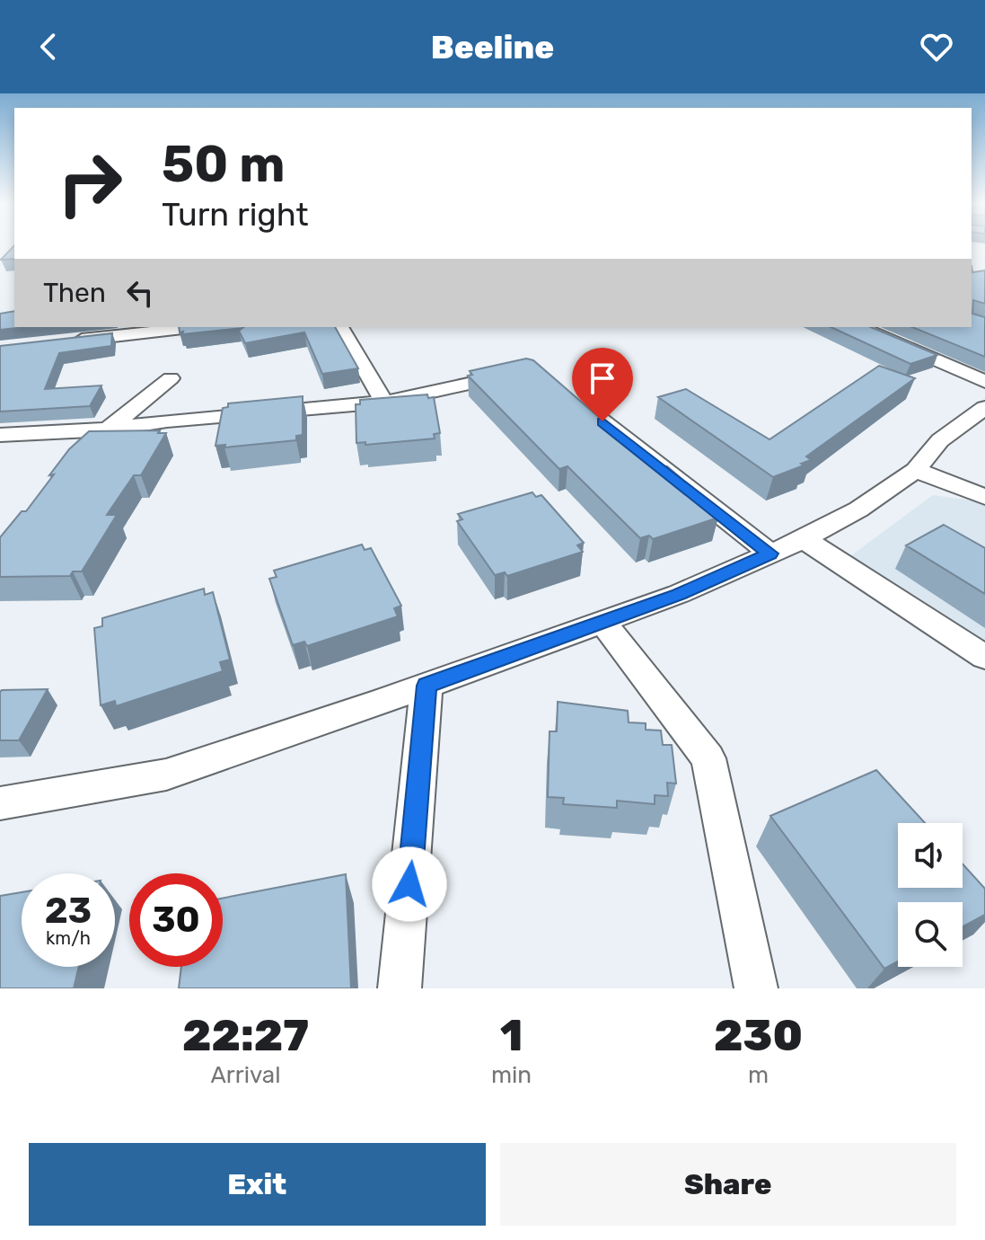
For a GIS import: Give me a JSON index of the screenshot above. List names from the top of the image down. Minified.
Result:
{"page":{"header":"Beeline","turn":["50 m","Turn right"],"then":"Then","speed":"23 km/h","limit":"30","eta":["22:27","Arrival","1","min","230","m"],"buttons":["Exit","Share"]}}
